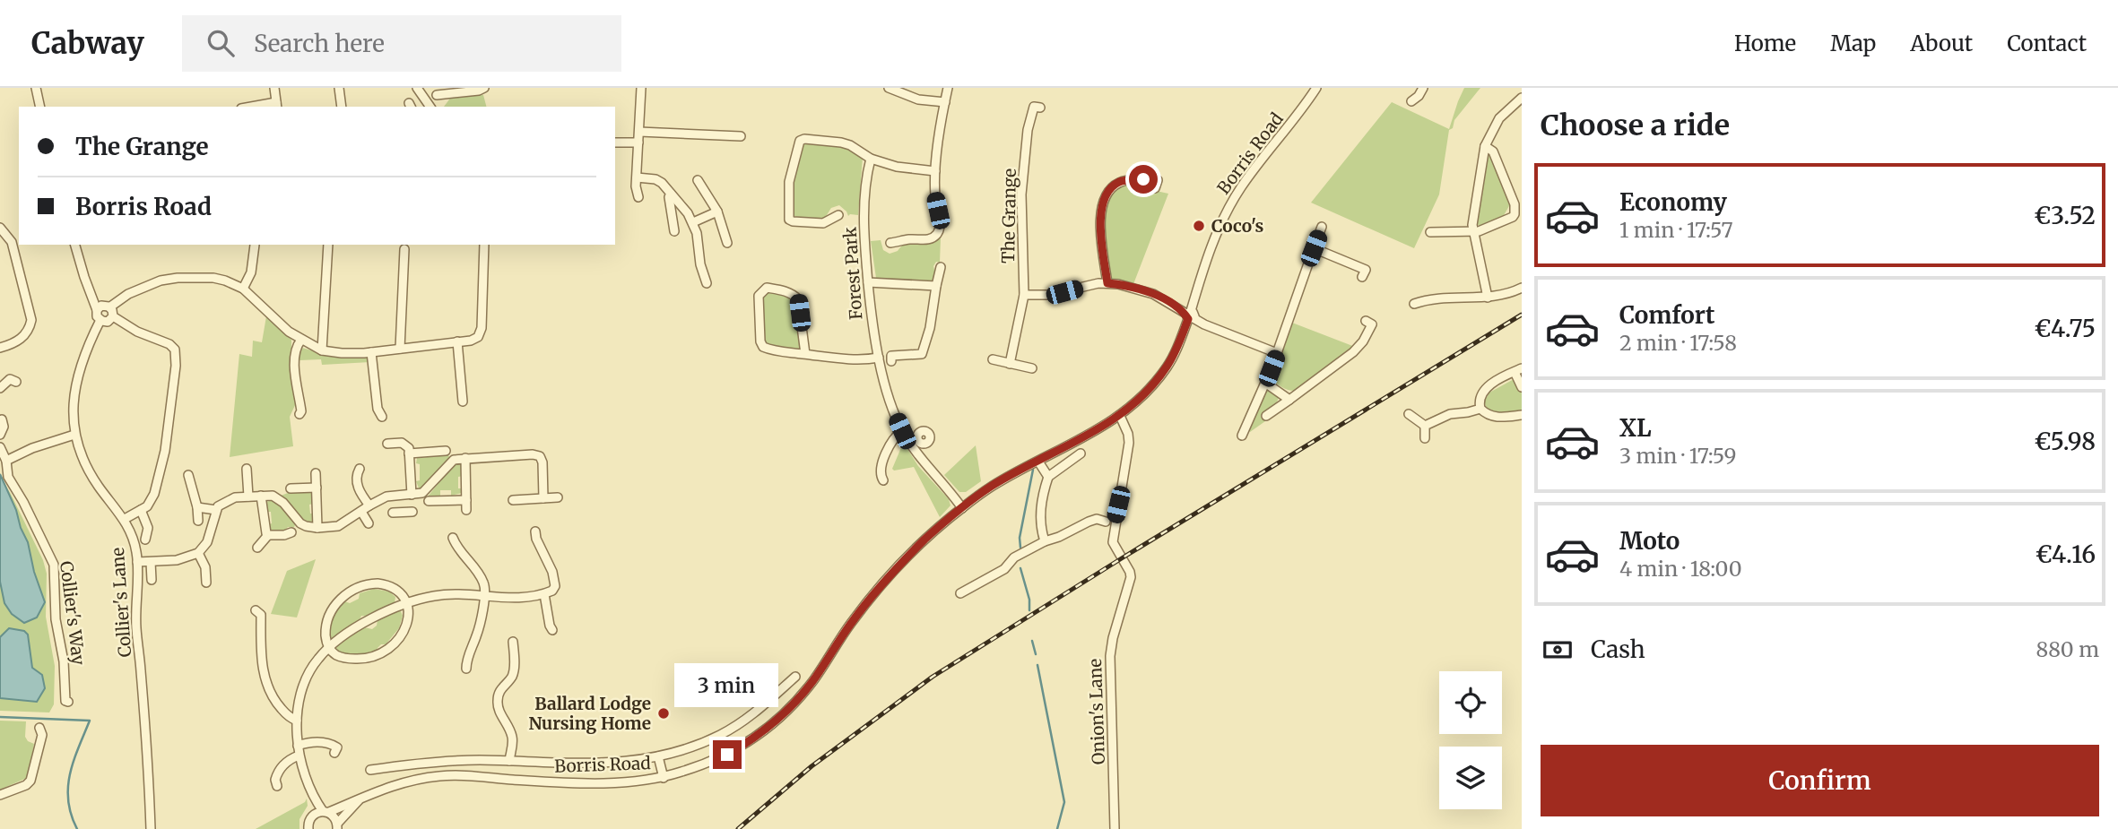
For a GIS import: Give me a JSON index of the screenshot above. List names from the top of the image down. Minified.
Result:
{"streets":{"street":["Borris Road","The Grange","Forest Park","Collier's Lane","Collier's Way","Onion's Lane"]},"crossings":[["Borris Road","Forest Park"],["Borris Road","Onion's Lane"]],"places":["Coco's","Ballard Lodge Nursing Home"],"page":{"header":"Cabway","search":"Search here","nav":["Home","Map","About","Contact"],"heading":"Choose a ride","banner":["The Grange","Borris Road"],"list":[{"name":"Economy","note":"1 min · 17:57","value":"€3.52"},{"name":"Comfort","note":"2 min · 17:58","value":"€4.75"},{"name":"XL","note":"3 min · 17:59","value":"€5.98"},{"name":"Moto","note":"4 min · 18:00","value":"€4.16"}],"pay":["Cash","880 m"],"bubble":"3 min","buttons":"Confirm"}}
